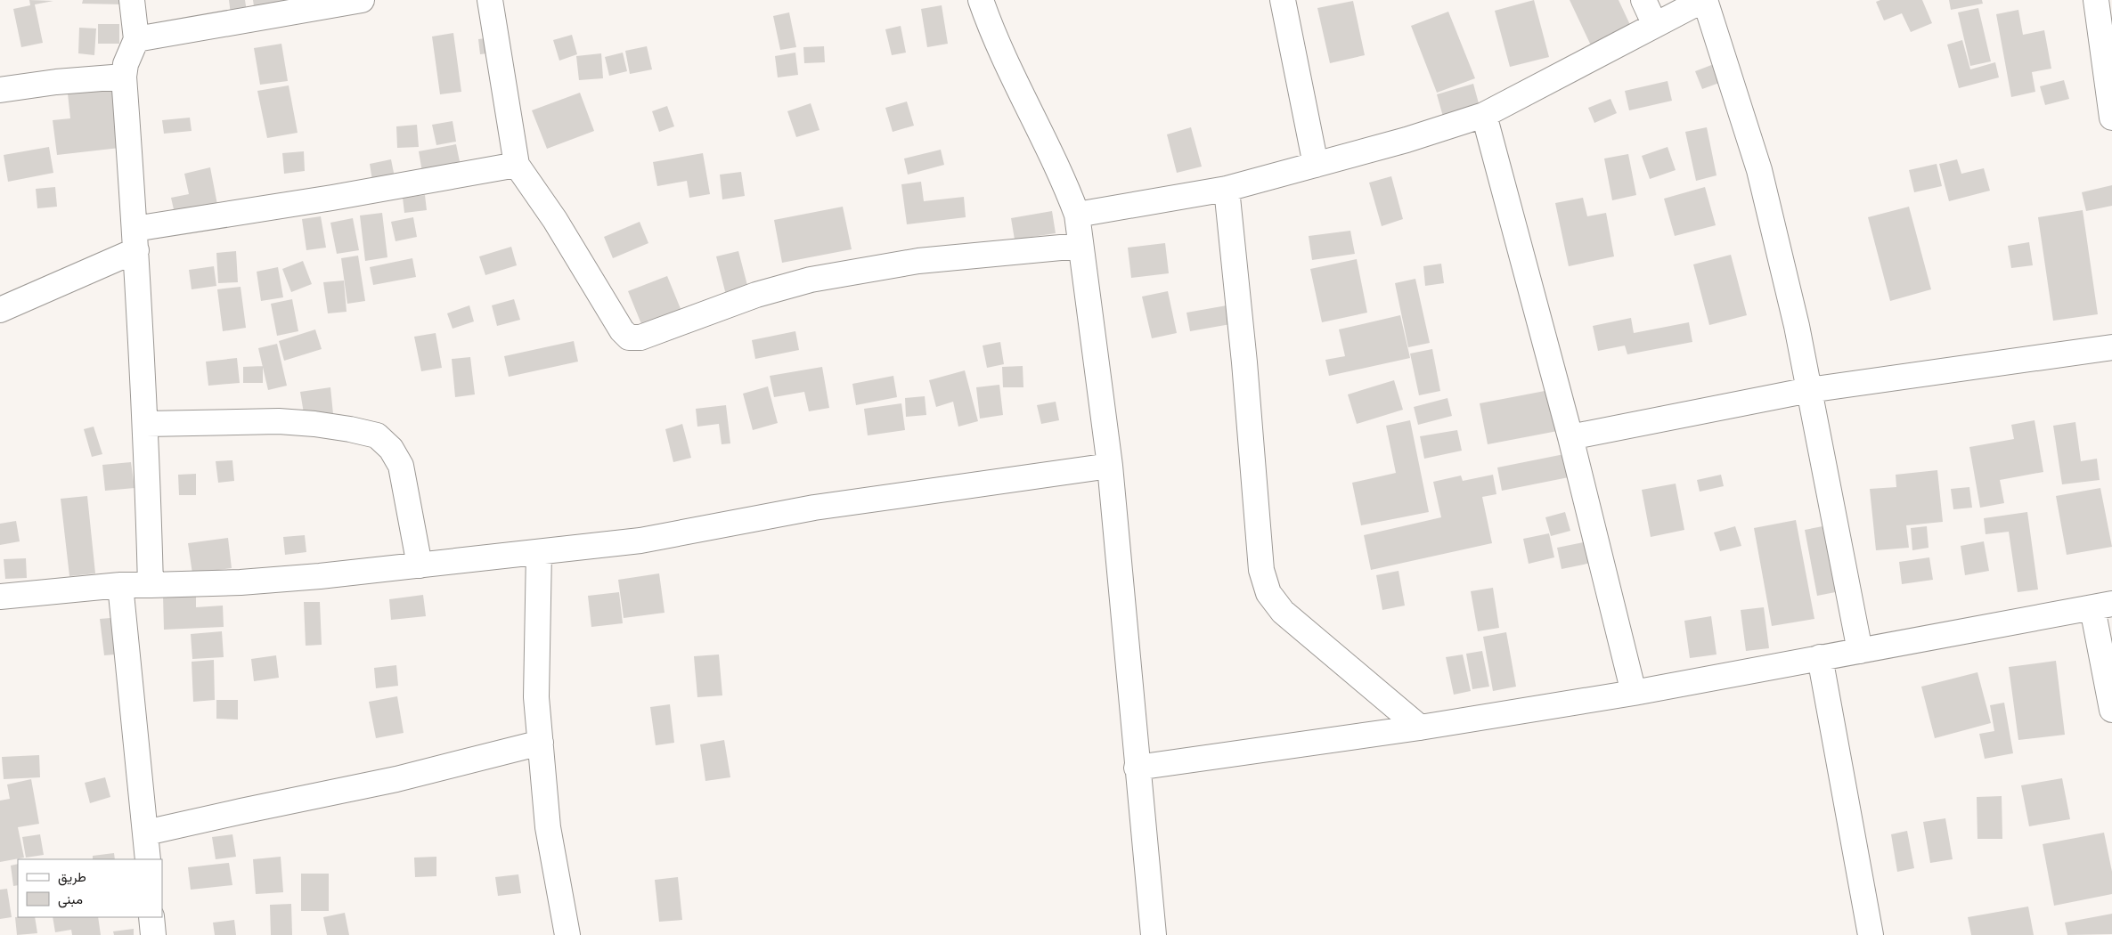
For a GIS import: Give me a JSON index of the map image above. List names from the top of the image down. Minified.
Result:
{"legend":["طريق","مبنى"]}
